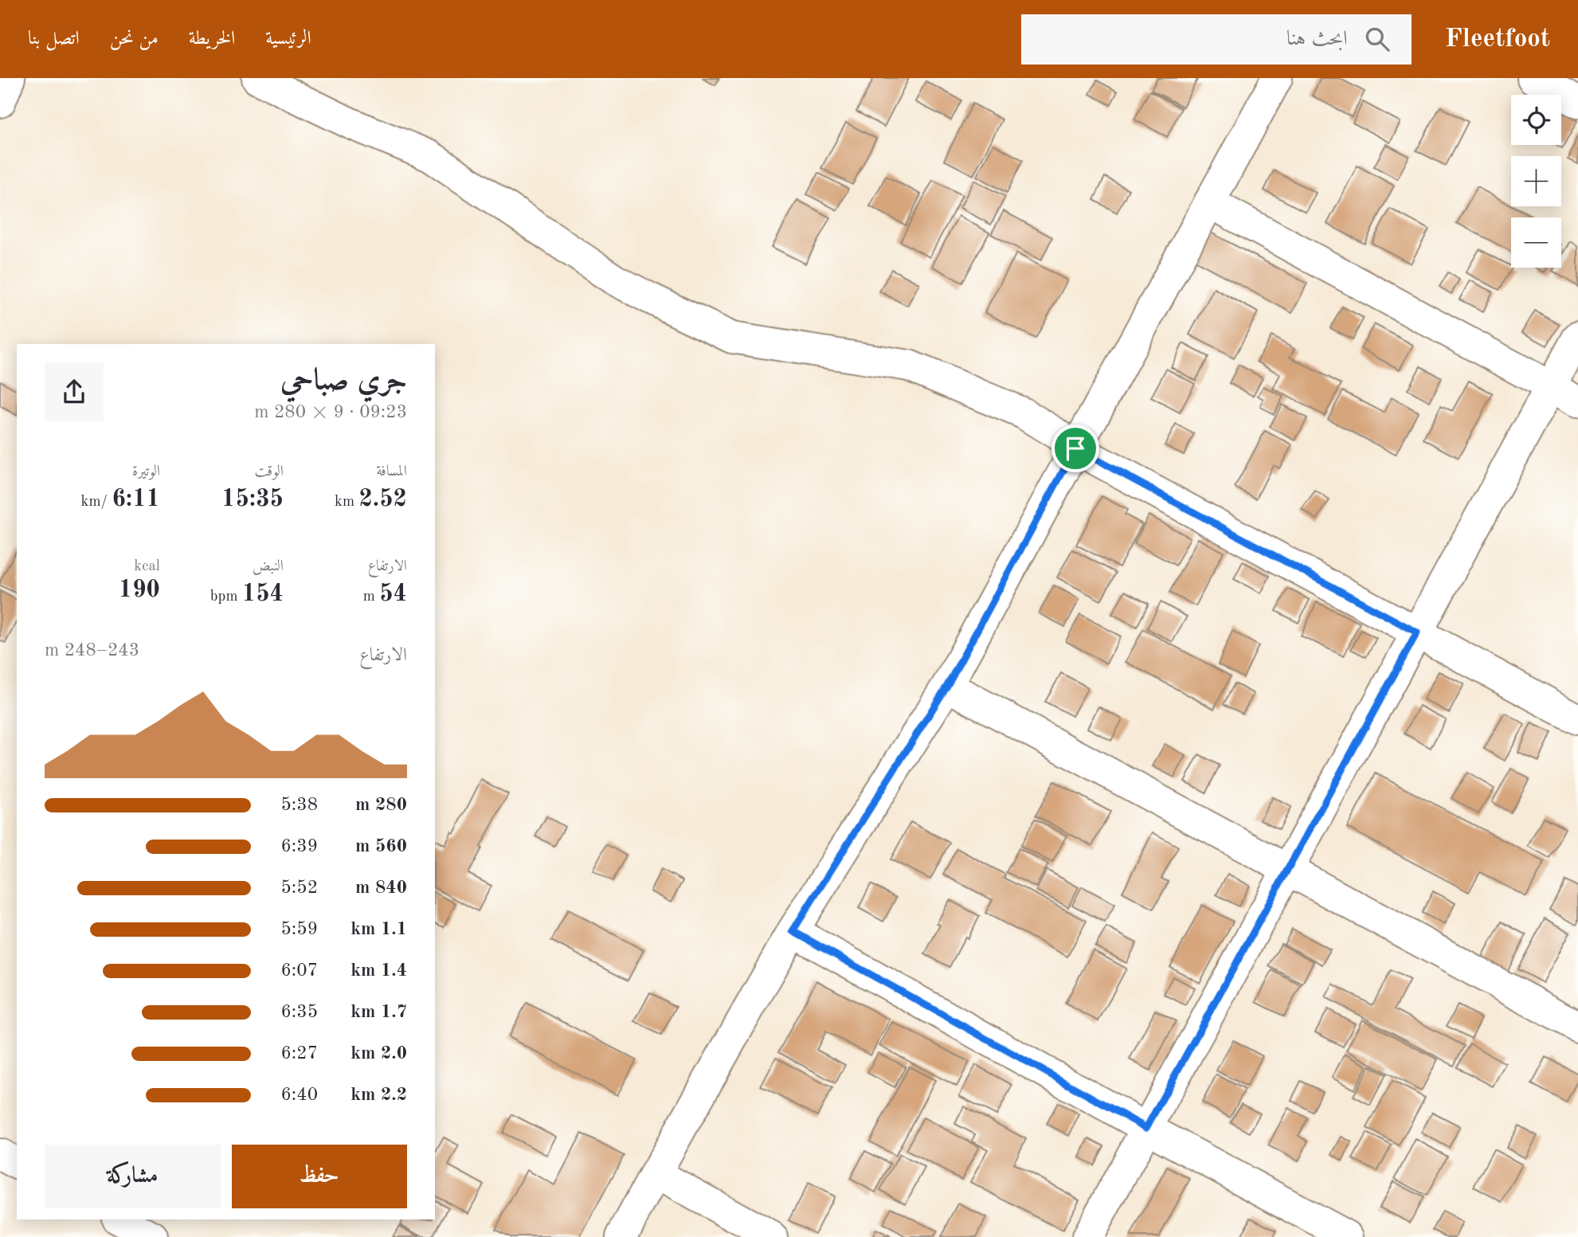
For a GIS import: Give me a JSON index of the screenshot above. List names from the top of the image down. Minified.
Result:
{"page":{"header":"Fleetfoot","search":"ابحث هنا","nav":["الرئيسية","الخريطة","من نحن","اتصل بنا"],"map_buttons":["+","−"],"heading":["جري صباحي","09:23 · 9 × 280 m"],"stats":[["المسافة","2.52 km"],["الوقت","15:35"],["الوتيرة","6:11 /km"],["الارتفاع","54 m"],["النبض","154 bpm"],["kcal","190"]],"chart":["الارتفاع","243–248 m"],"list":[{"name":"280 m","note":"5:38"},{"name":"560 m","note":"6:39"},{"name":"840 m","note":"5:52"},{"name":"1.1 km","note":"5:59"},{"name":"1.4 km","note":"6:07"},{"name":"1.7 km","note":"6:35"},{"name":"2.0 km","note":"6:27"},{"name":"2.2 km","note":"6:40"}],"buttons":["حفظ","مشاركة"]}}
